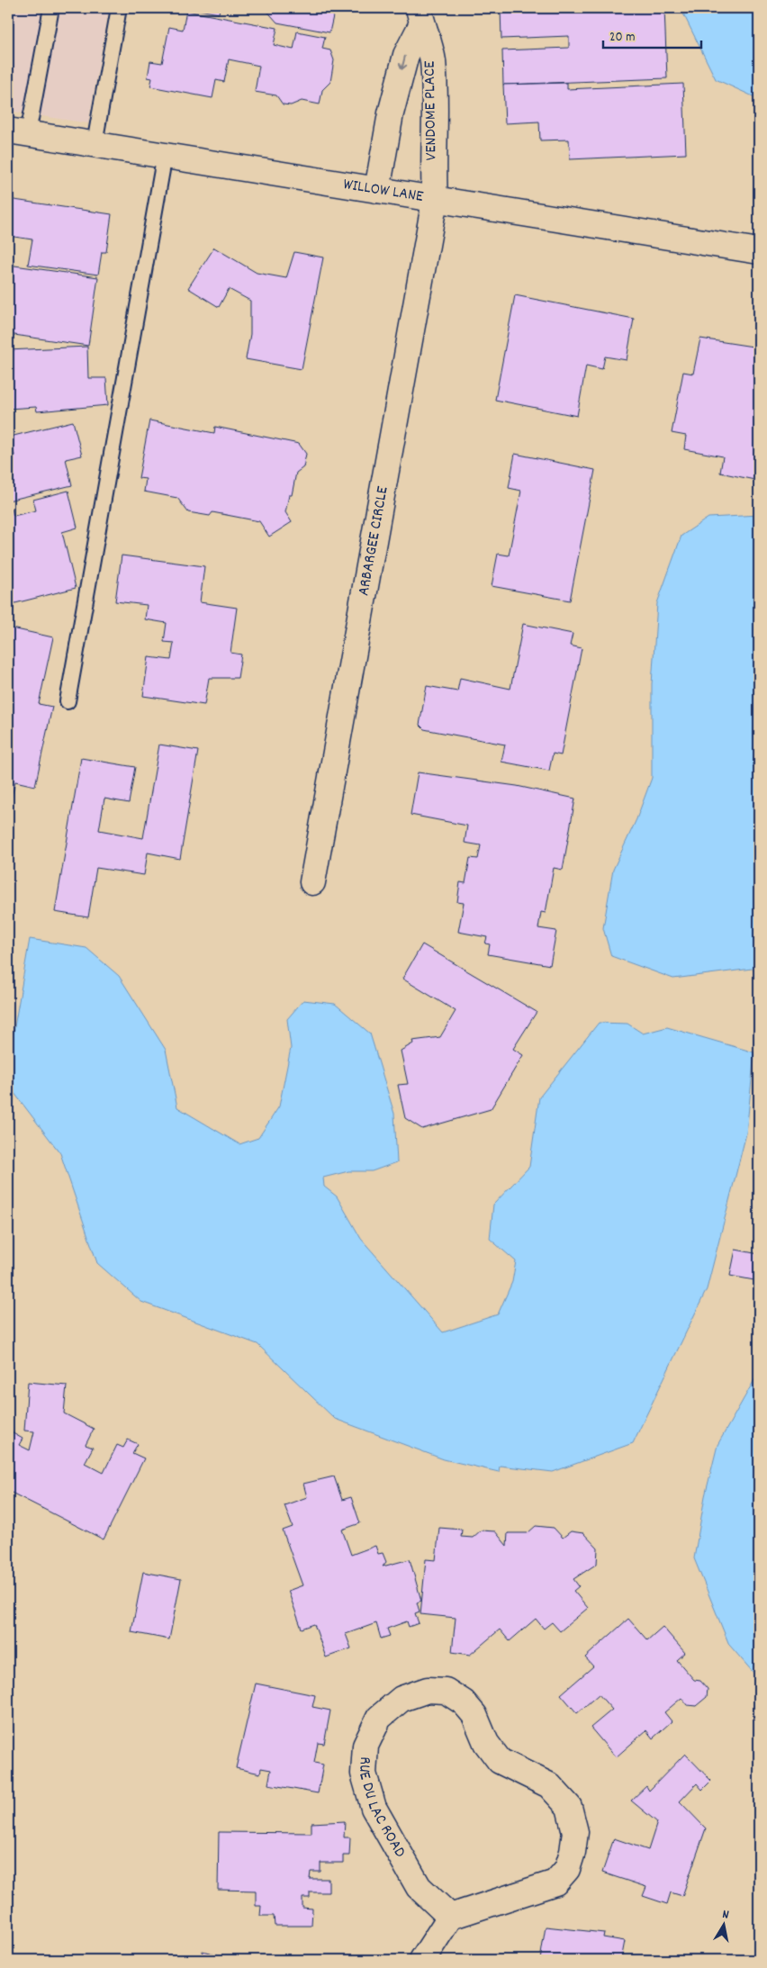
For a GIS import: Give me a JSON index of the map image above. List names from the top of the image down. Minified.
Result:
{"streets":{"street":["VENDOME PLACE","WILLOW LANE","ARBARGEE CIRCLE","RUE DU LAC ROAD"]},"crossings":[["VENDOME PLACE","WILLOW LANE"],["VENDOME PLACE","ARBARGEE CIRCLE"],["WILLOW LANE","ARBARGEE CIRCLE"]],"scale_bar":"20 m","north":"top"}
